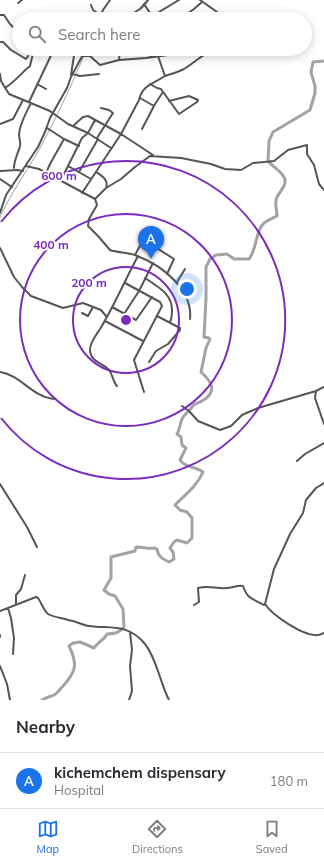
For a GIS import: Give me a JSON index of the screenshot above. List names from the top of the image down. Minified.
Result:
{"page":{"search":"Search here","pins":"A","heading":"Nearby","list":[{"mark":"A","name":"kichemchem dispensary","note":"Hospital","value":"180 m"}],"nav":["Map","Directions","Saved"]},"rings":["600 m","400 m","200 m"]}
